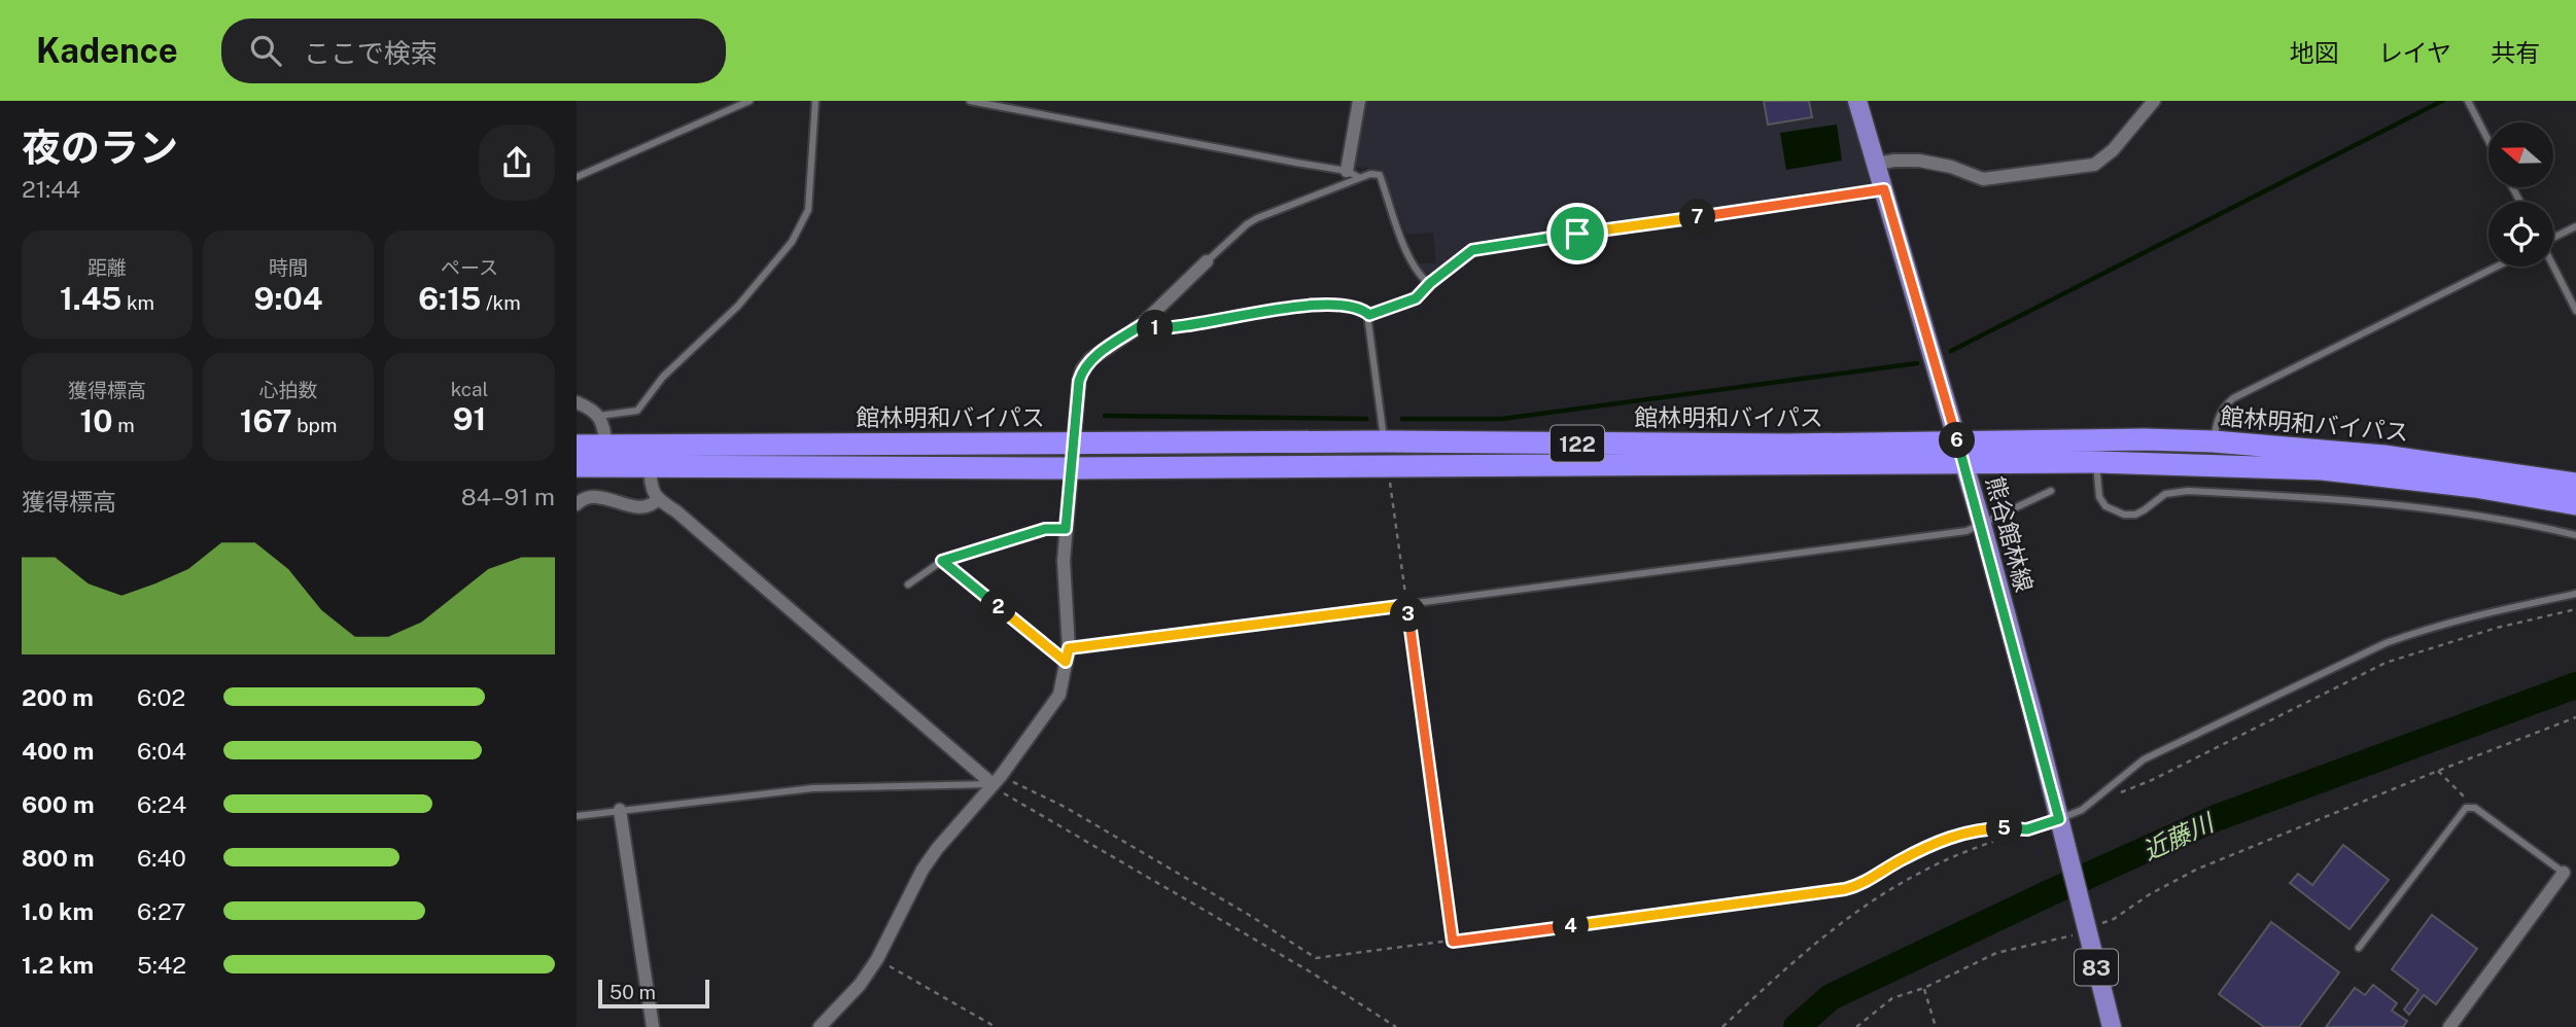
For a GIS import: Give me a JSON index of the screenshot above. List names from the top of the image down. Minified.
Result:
{"streets":{"highway":["館林明和バイパス","122"],"main road":["熊谷館林線","83"]},"crossings":[["館林明和バイパス","熊谷館林線"],["熊谷館林線","83"]],"water":["近藤川"],"scale_bar":"50 m","north":"left","page":{"header":"Kadence","search":"ここで検索","nav":["地図","レイヤ","共有"],"heading":["夜のラン","21:44"],"pins":["7","1","6","2","3","5","4"],"stats":[["距離","1.45 km"],["時間","9:04"],["ペース","6:15 /km"],["獲得標高","10 m"],["心拍数","167 bpm"],["kcal","91"]],"chart":["獲得標高","84–91 m"],"list":[{"name":"200 m","note":"6:02"},{"name":"400 m","note":"6:04"},{"name":"600 m","note":"6:24"},{"name":"800 m","note":"6:40"},{"name":"1.0 km","note":"6:27"},{"name":"1.2 km","note":"5:42"}],"scale":"50 m"}}
